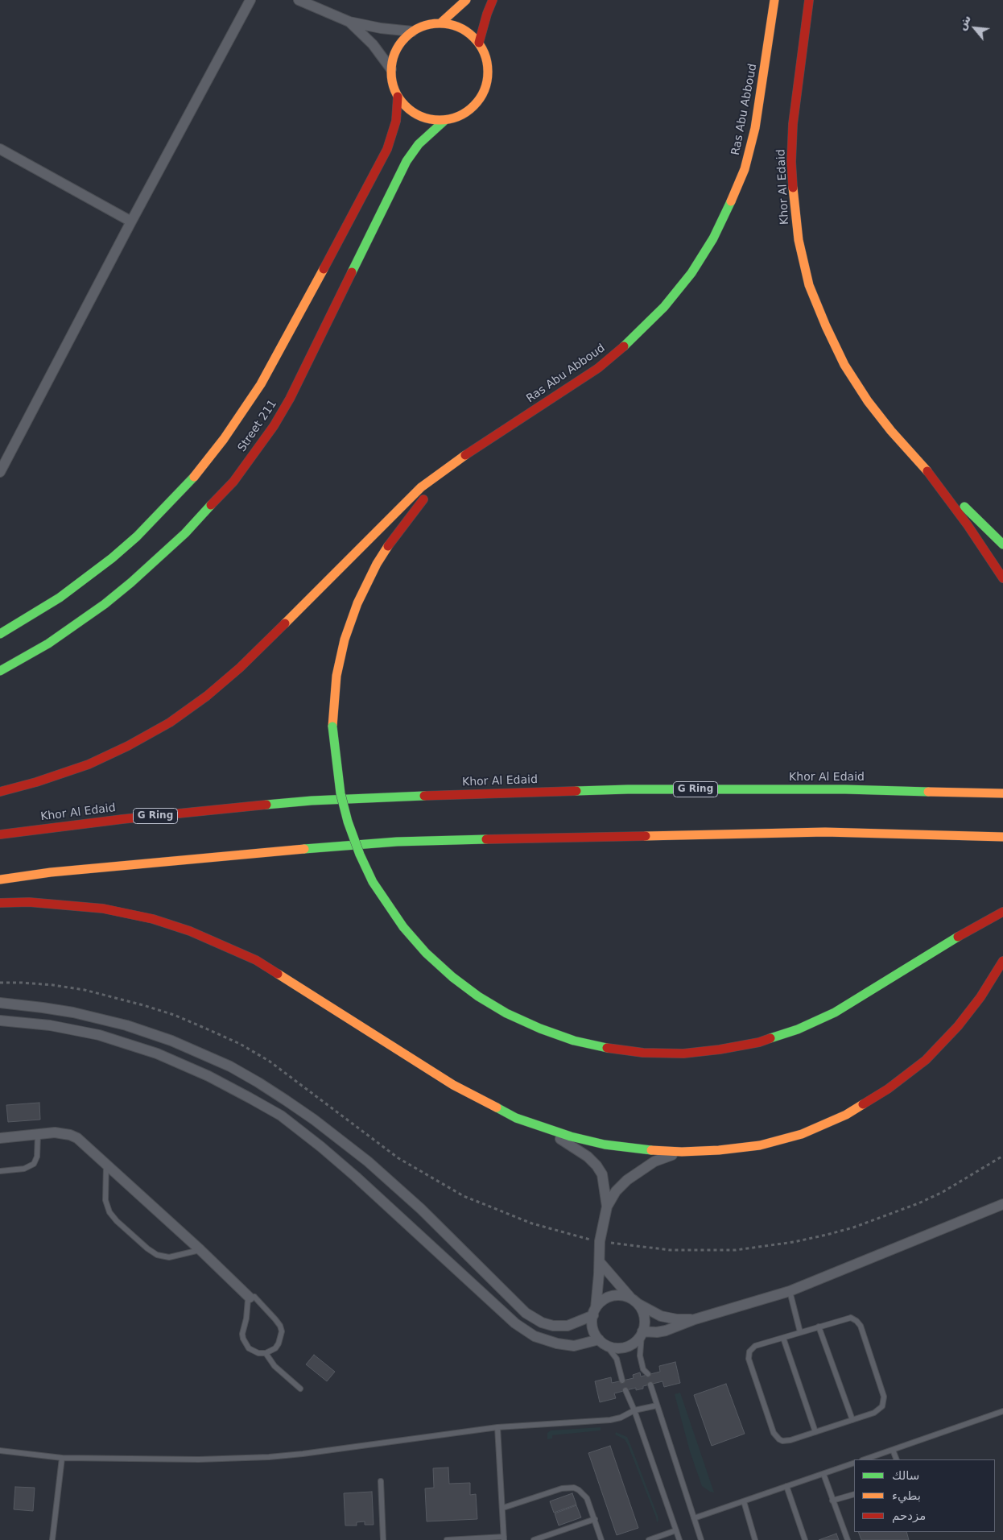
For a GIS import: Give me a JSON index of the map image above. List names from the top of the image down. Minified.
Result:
{"streets":{"main road":["Ras Abu Abboud","Khor Al Edaid","Street 211","G Ring"]},"legend":["سالك","بطيء","مزدحم"],"north":"top left"}
